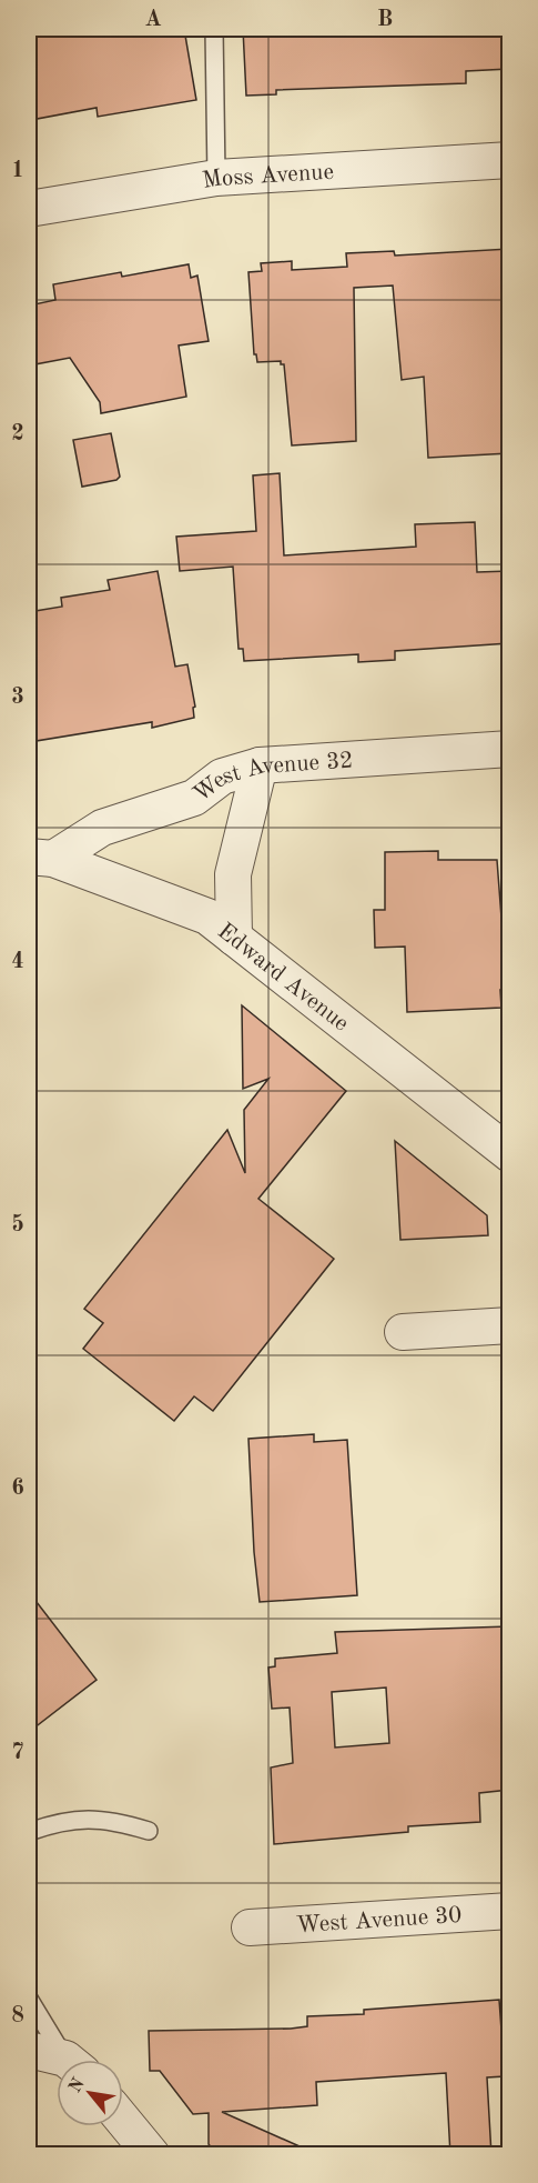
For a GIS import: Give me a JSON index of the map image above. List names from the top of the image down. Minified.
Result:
{"streets":{"street":["Moss Avenue","West Avenue 32","Edward Avenue","West Avenue 30"]},"crossings":[["West Avenue 32","Edward Avenue"]],"north":"top left","grid":{"columns":["A","B"],"rows":["1","2","3","4","5","6","7","8"]}}
